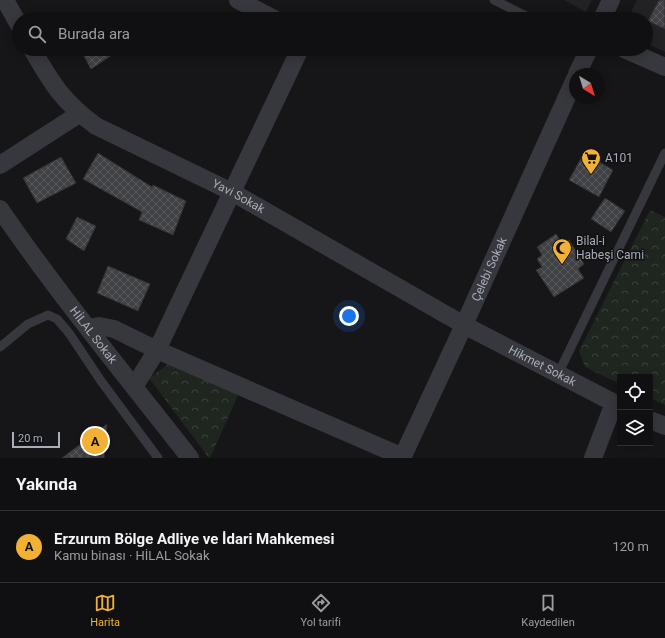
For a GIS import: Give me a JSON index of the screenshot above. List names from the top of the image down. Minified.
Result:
{"streets":{"street":["Yavi Sokak","Çelebi Sokak","HİLAL Sokak","Hikmet Sokak"]},"crossings":[["Yavi Sokak","Çelebi Sokak"],["Yavi Sokak","Hikmet Sokak"],["Çelebi Sokak","Hikmet Sokak"]],"places":{"supermarket":["A101"],"mosque":["Bilal-i Habeşi Cami"]},"scale_bar":"20 m","north":"bottom right","page":{"search":"Burada ara","pins":"A","scale":"20 m","heading":"Yakında","list":[{"mark":"A","name":"Erzurum Bölge Adliye ve İdari Mahkemesi","note":"Kamu binası · HİLAL Sokak","value":"120 m"}],"nav":["Harita","Yol tarifi","Kaydedilen"]}}
